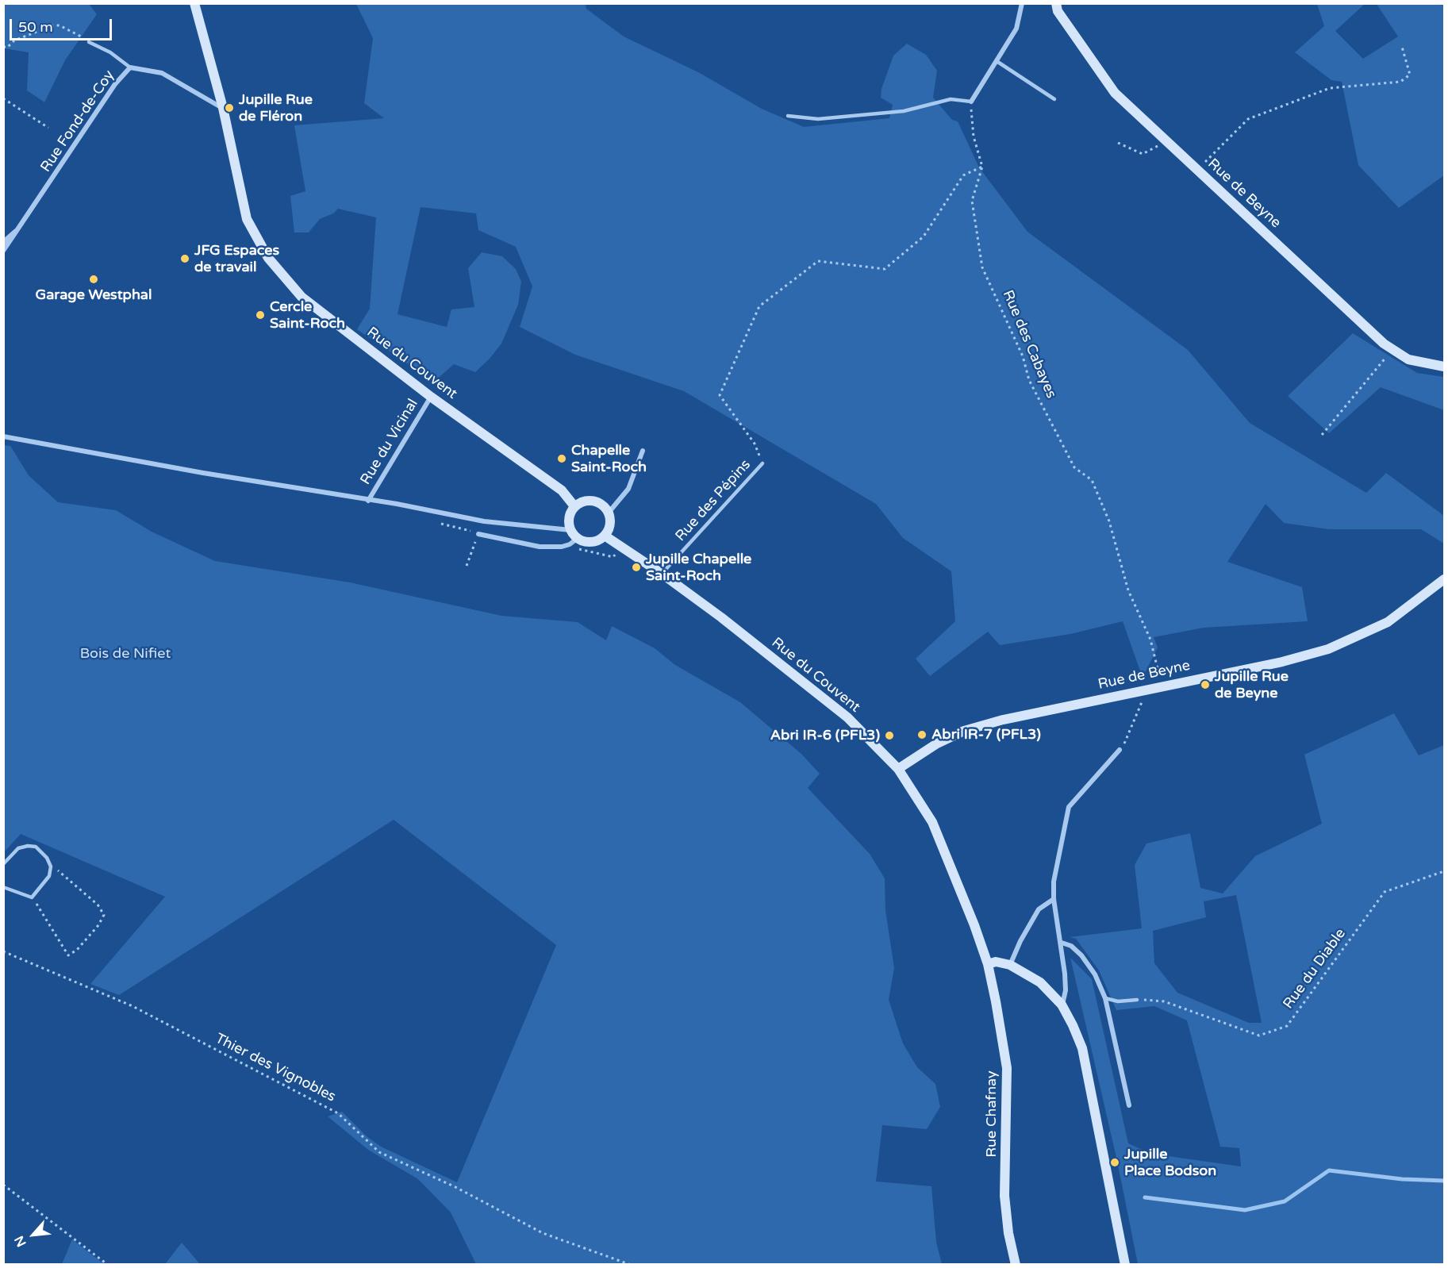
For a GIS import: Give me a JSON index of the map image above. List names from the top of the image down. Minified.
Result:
{"streets":{"street":["Rue Fond-de-Coy","Rue de Beyne","Rue du Couvent","Rue du Vicinal","Rue Chafnay"],"lane":["Rue des Pépins"],"path":["Rue des Cabayes","Rue du Diable","Thier des Vignobles"]},"crossings":[["Rue Fond-de-Coy","Rue du Couvent"],["Rue de Beyne","Rue des Cabayes"],["Rue de Beyne","Rue du Couvent"],["Rue du Couvent","Rue du Vicinal"],["Rue du Couvent","Rue des Pépins"],["Rue du Couvent","Rue Chafnay"]],"parks":["Bois de Nifiet"],"places":["Jupille Rue de Fléron","JFG Espaces de travail","Garage Westphal","Cercle Saint-Roch","Chapelle Saint-Roch","Jupille Chapelle Saint-Roch","Jupille Rue de Beyne","Abri IR-7 (PFL3)","Abri IR-6 (PFL3)","Jupille Place Bodson"],"scale_bar":"50 m","north":"bottom left"}
